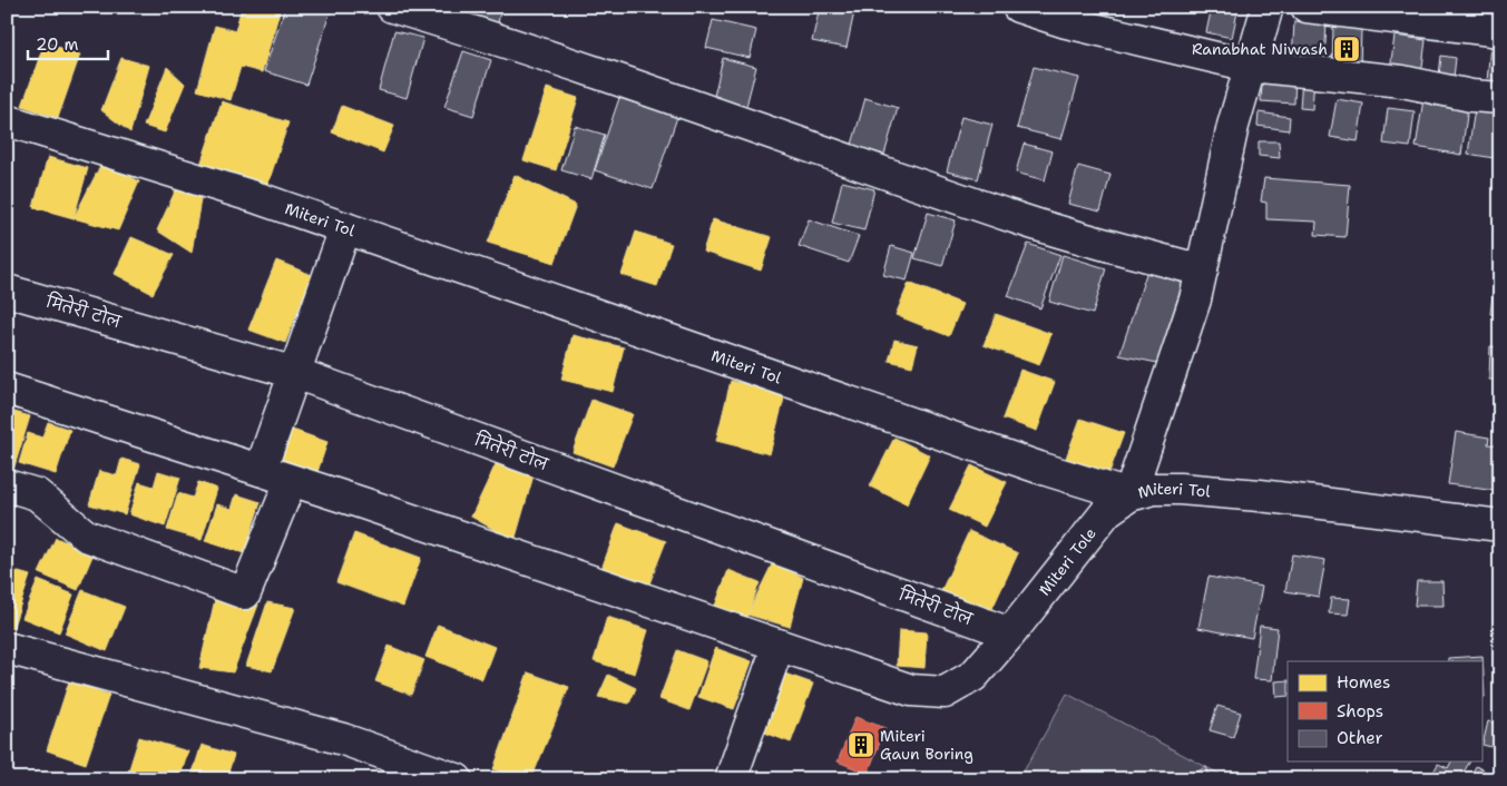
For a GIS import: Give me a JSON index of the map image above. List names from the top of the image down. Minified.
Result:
{"streets":{"street":["Miteri Tol","मितेरी टोल","Miteri Tole"]},"crossings":[["Miteri Tol","Miteri Tole"],["मितेरी टोल","Miteri Tole"]],"places":{"building":["Ranabhat Niwash","Miteri Gaun Boring"]},"legend":["Homes","Shops","Other"],"scale_bar":"20 m"}
